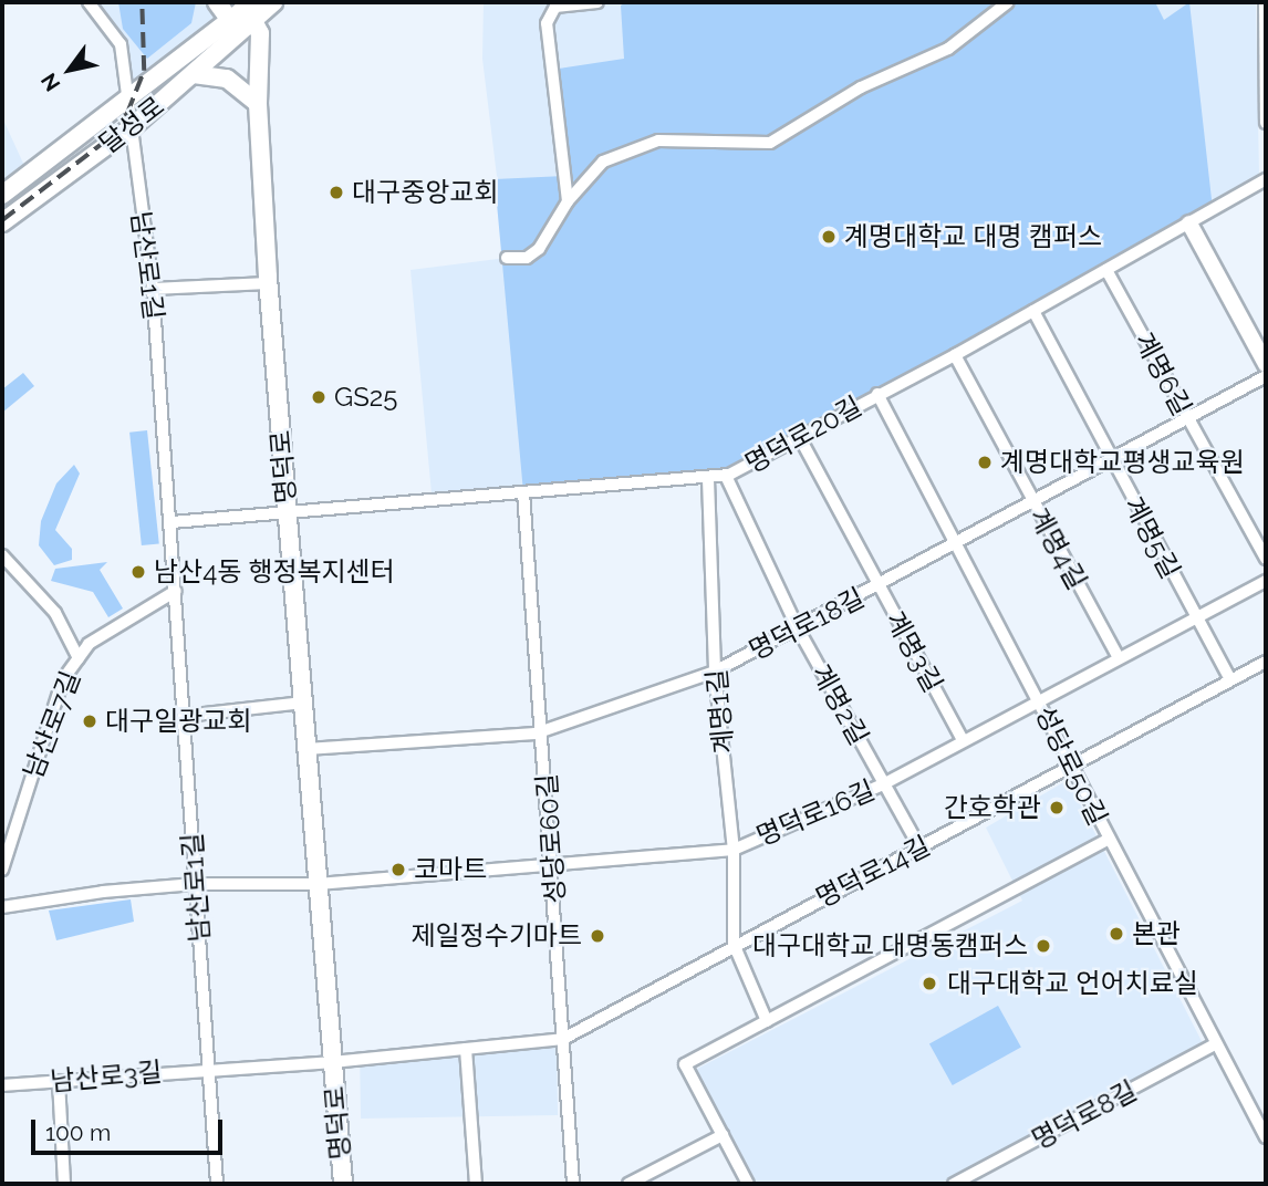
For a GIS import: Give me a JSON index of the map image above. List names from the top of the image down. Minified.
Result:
{"streets":{"main road":["달성로","명덕로"],"street":["남산로1길","계명6길","명덕로20길","계명5길","계명4길","명덕로18길","계명3길","계명2길","계명1길","남산로7길","성당로50길","명덕로16길","성당로60길","명덕로14길","남산로3길","명덕로8길"]},"crossings":[["달성로","남산로1길"],["남산로1길","명덕로20길"],["남산로1길","명덕로"],["남산로1길","남산로3길"],["계명6길","명덕로20길"],["계명6길","명덕로18길"],["명덕로20길","명덕로"],["명덕로20길","계명5길"],["명덕로20길","계명4길"],["명덕로20길","계명3길"],["명덕로20길","계명2길"],["명덕로20길","계명1길"],["명덕로20길","성당로50길"],["명덕로20길","성당로60길"],["명덕로","명덕로18길"],["명덕로","명덕로16길"],["명덕로","명덕로14길"],["명덕로","남산로3길"],["계명5길","명덕로18길"],["계명5길","명덕로16길"],["계명5길","명덕로14길"],["계명4길","명덕로18길"],["계명4길","명덕로16길"],["명덕로18길","계명3길"],["명덕로18길","계명2길"],["명덕로18길","계명1길"],["명덕로18길","성당로50길"],["명덕로18길","성당로60길"],["계명3길","명덕로16길"],["계명2길","명덕로16길"],["계명2길","명덕로14길"],["계명1길","명덕로16길"],["계명1길","명덕로14길"],["성당로50길","명덕로16길"],["성당로50길","명덕로14길"],["성당로50길","명덕로8길"],["명덕로16길","성당로60길"],["성당로60길","명덕로14길"]],"places":["대구중앙교회","계명대학교 대명 캠퍼스","GS25","계명대학교평생교육원","남산4동 행정복지센터","대구일광교회","간호학관","코마트","본관","제일정수기마트","대구대학교 대명동캠퍼스","대구대학교 언어치료실"],"scale_bar":"100 m","north":"bottom left"}
